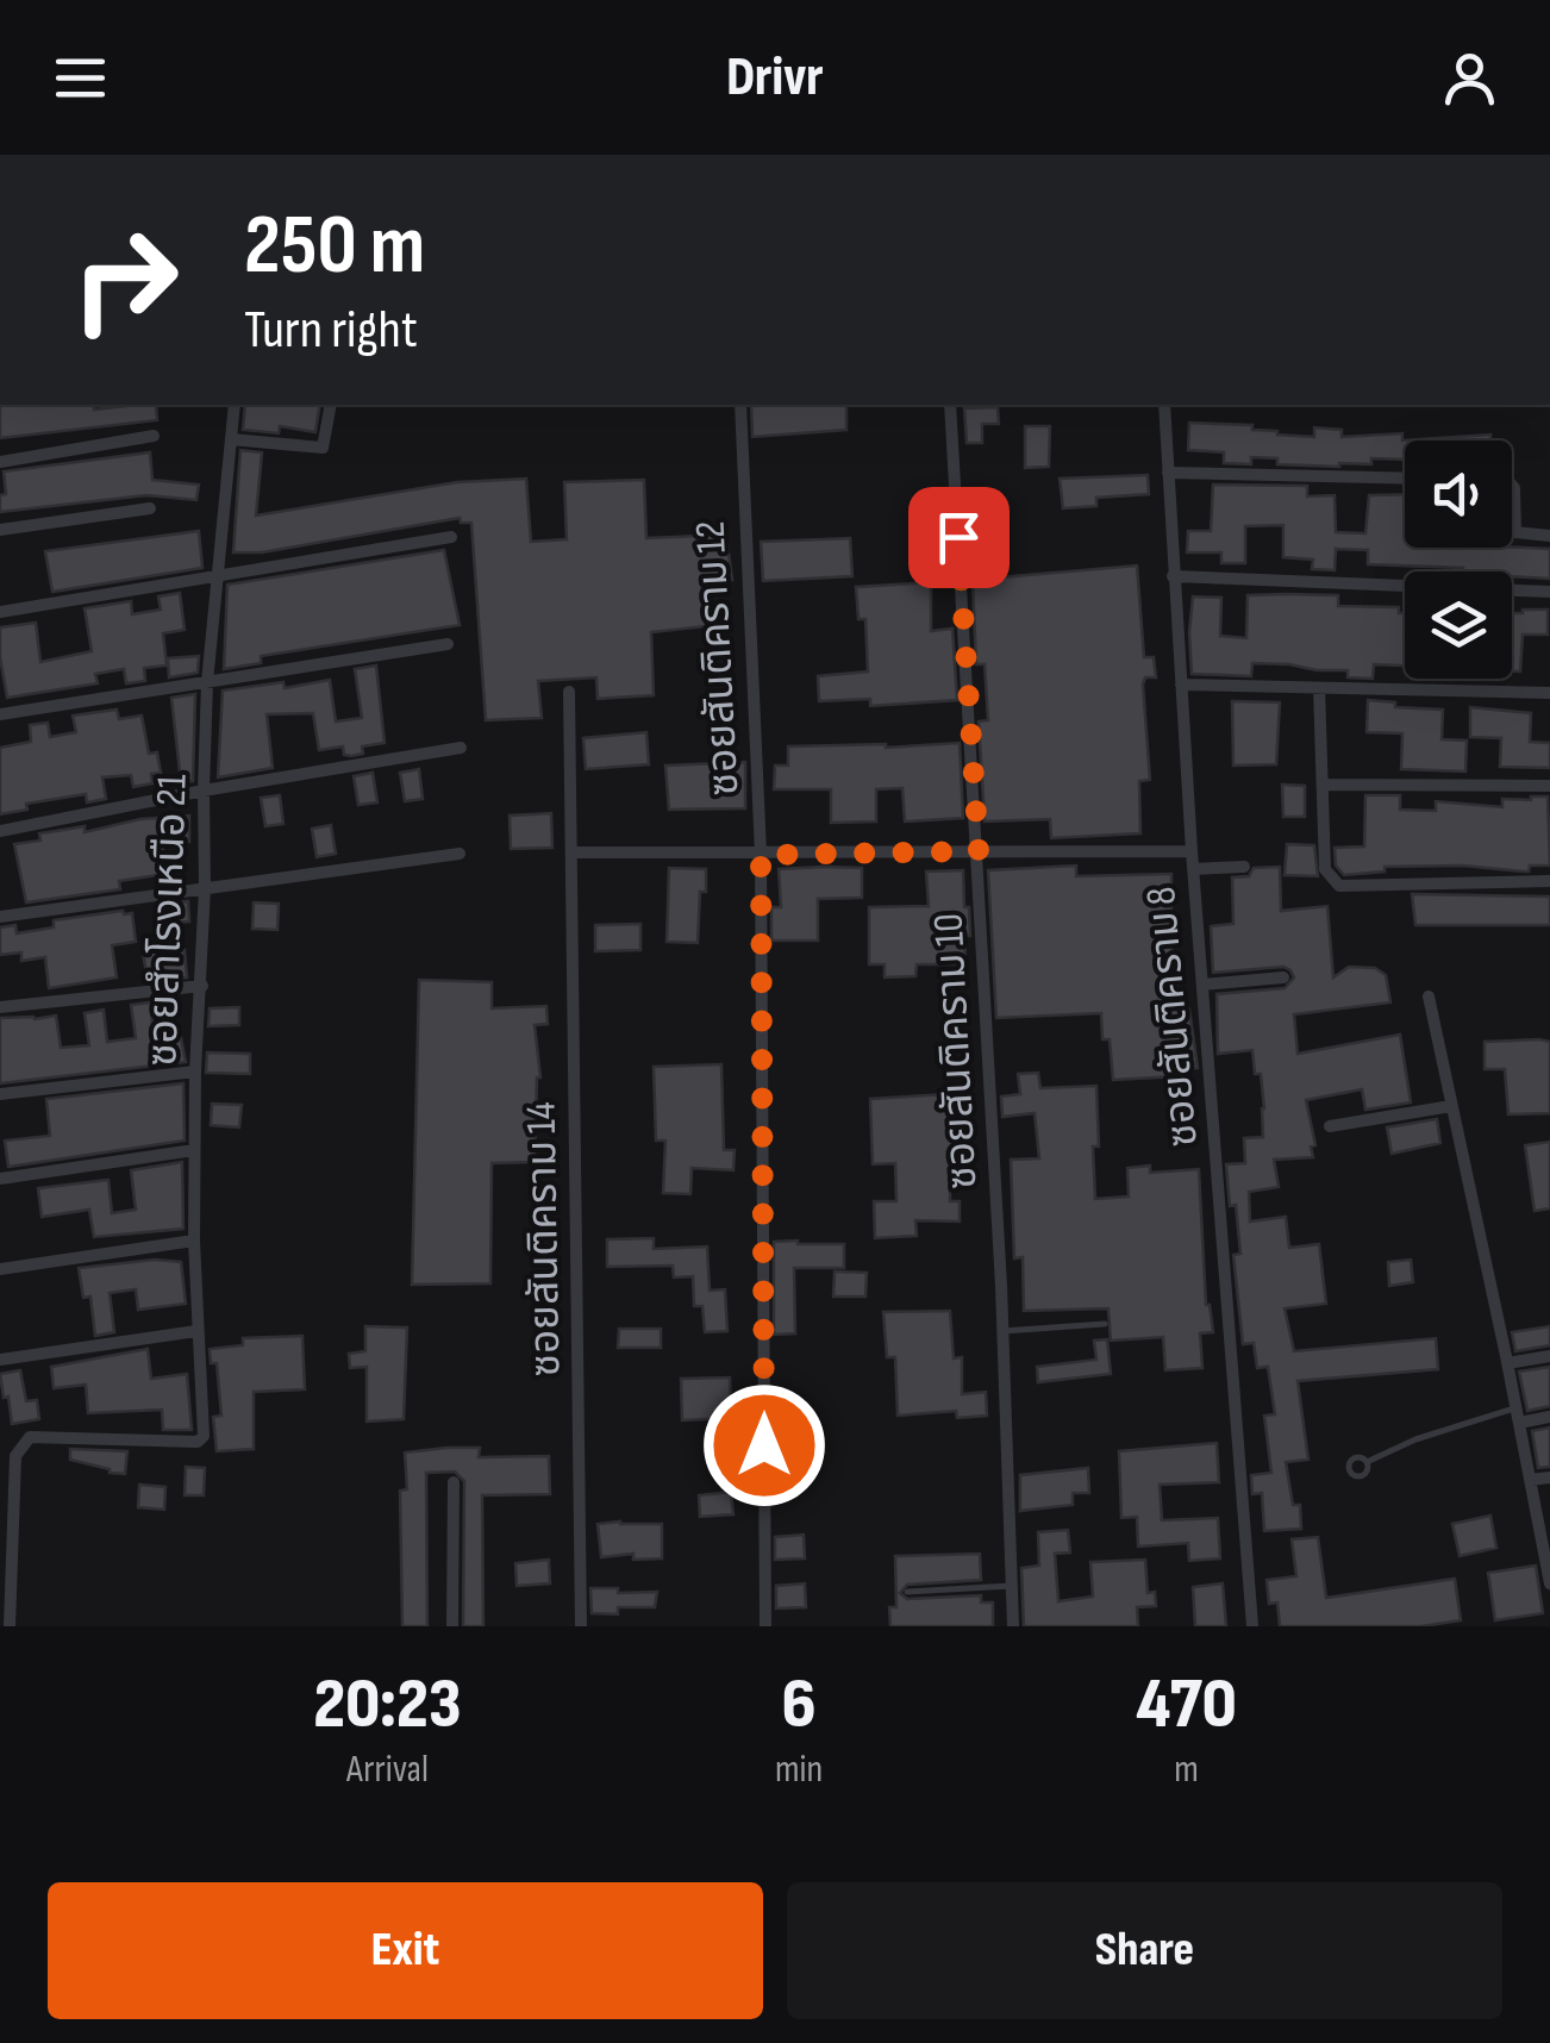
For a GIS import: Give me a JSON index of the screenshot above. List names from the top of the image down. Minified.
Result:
{"streets":{"street":["ซอยสันติคราม 12","ซอยสำโรงเหนือ 21","ซอยสันติคราม 8","ซอยสันติคราม 10","ซอยสันติคราม 14"]},"page":{"header":"Drivr","turn":["250 m","Turn right"],"eta":["20:23","Arrival","6","min","470","m"],"buttons":["Exit","Share"]}}
